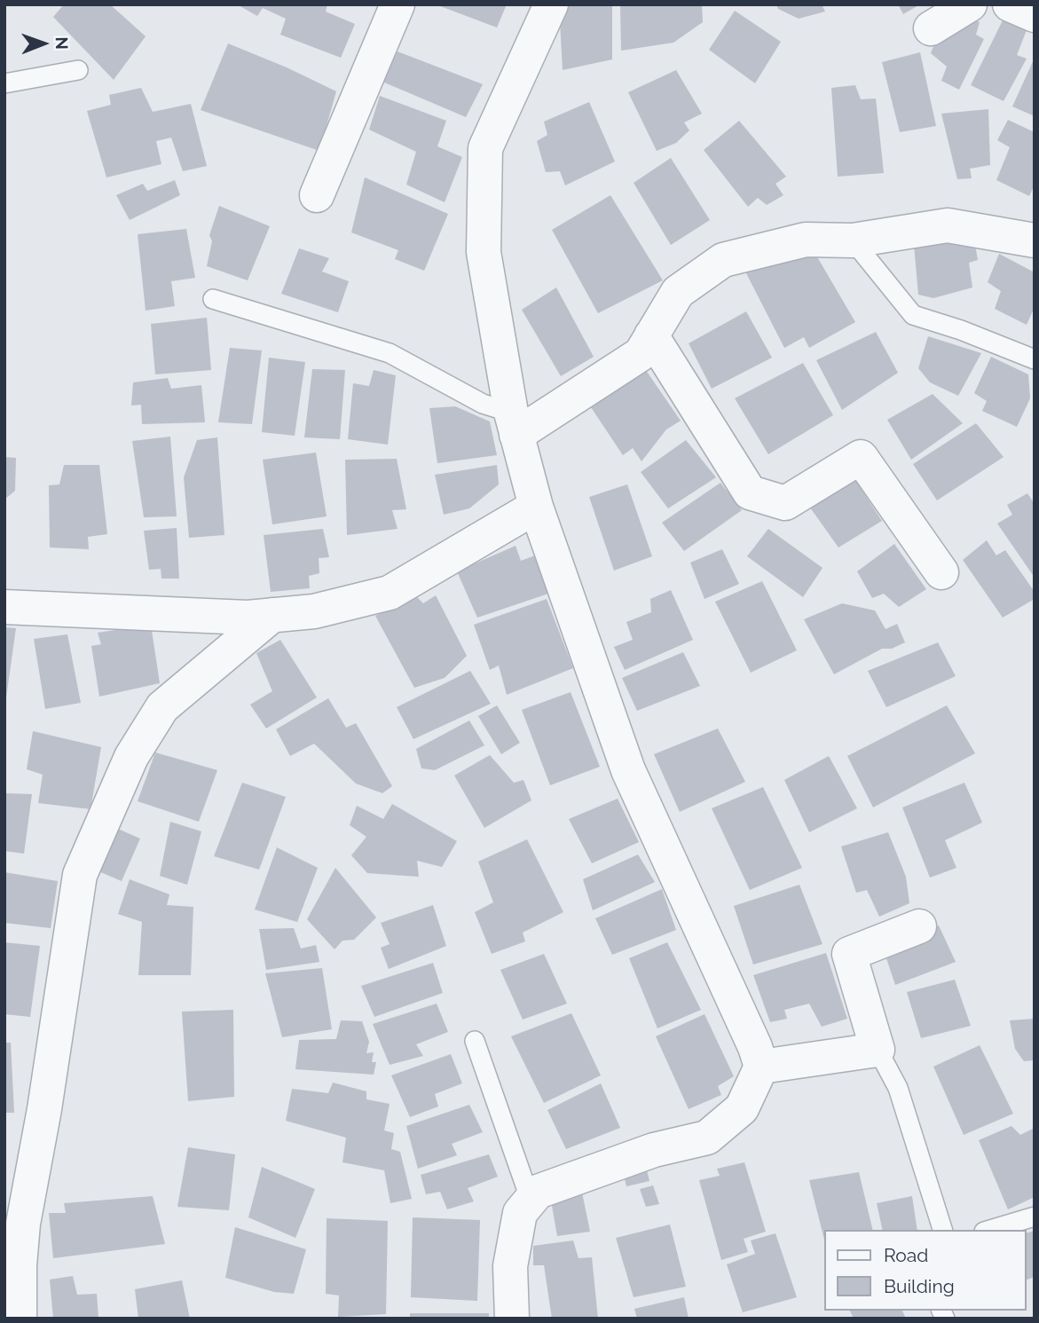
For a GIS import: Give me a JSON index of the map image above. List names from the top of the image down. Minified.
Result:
{"legend":["Road","Building"],"north":"right"}
